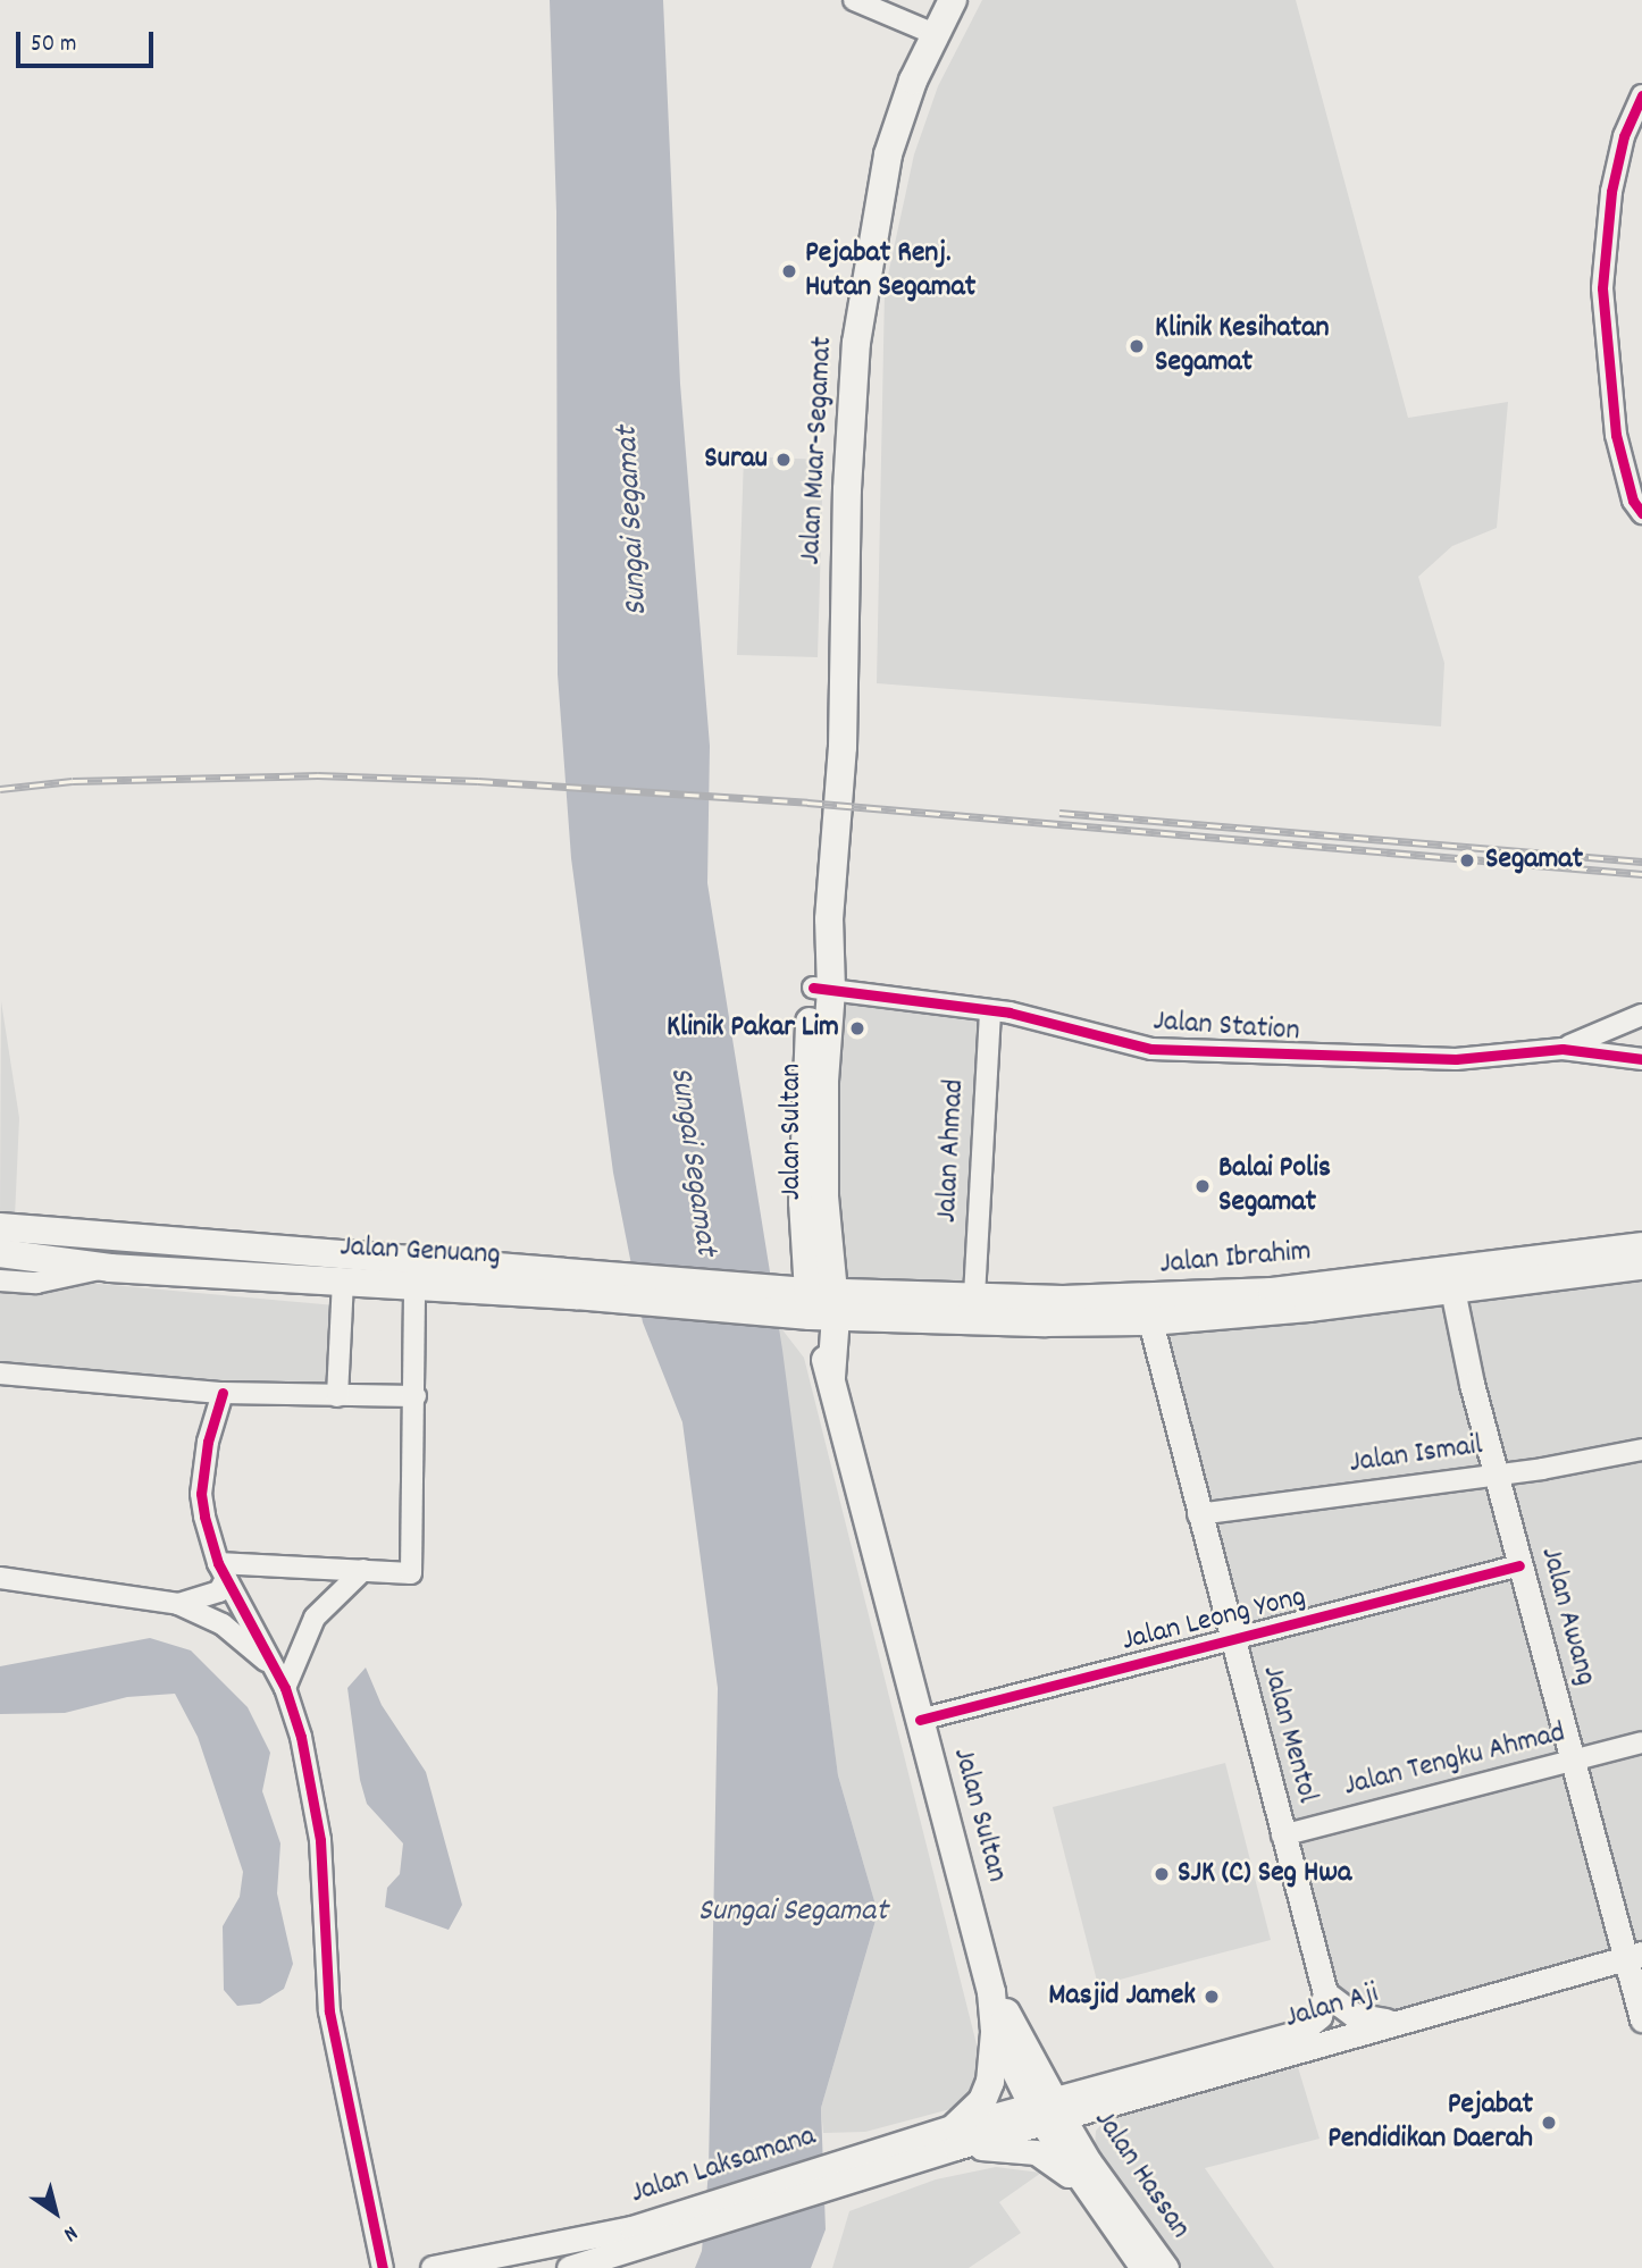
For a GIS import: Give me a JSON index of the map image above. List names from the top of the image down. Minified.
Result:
{"streets":{"highway":["Jalan Muar-Segamat","Jalan Sultan","Jalan Genuang","Jalan Ibrahim"],"main road":["Jalan Awang","Jalan Mentol","Jalan Aji","Jalan Laksamana","Jalan Hassan"],"street":["Jalan Station","Jalan Ahmad","Jalan Ismail","Jalan Leong Yong","Jalan Tengku Ahmad"]},"crossings":[["Jalan Muar-Segamat","Jalan Sultan"],["Jalan Station","Jalan Sultan"],["Jalan Station","Jalan Ahmad"],["Jalan Sultan","Jalan Genuang"],["Jalan Sultan","Jalan Ibrahim"],["Jalan Sultan","Jalan Leong Yong"],["Jalan Sultan","Jalan Aji"],["Jalan Sultan","Jalan Laksamana"],["Jalan Sultan","Jalan Hassan"],["Jalan Ahmad","Jalan Ibrahim"],["Jalan Genuang","Jalan Ibrahim"],["Jalan Ibrahim","Jalan Awang"],["Jalan Ibrahim","Jalan Mentol"],["Jalan Ismail","Jalan Awang"],["Jalan Ismail","Jalan Mentol"],["Jalan Awang","Jalan Leong Yong"],["Jalan Awang","Jalan Tengku Ahmad"],["Jalan Awang","Jalan Aji"],["Jalan Leong Yong","Jalan Mentol"],["Jalan Mentol","Jalan Tengku Ahmad"],["Jalan Mentol","Jalan Aji"],["Jalan Aji","Jalan Laksamana"],["Jalan Aji","Jalan Hassan"],["Jalan Laksamana","Jalan Hassan"]],"water":["Sungai Segamat"],"places":["Pejabat Renj. Hutan Segamat","Klinik Kesihatan Segamat","Surau","Segamat","Klinik Pakar Lim","Balai Polis Segamat","SJK (C) Seg Hwa","Masjid Jamek","Pejabat Pendidikan Daerah"],"scale_bar":"50 m","north":"bottom right"}
